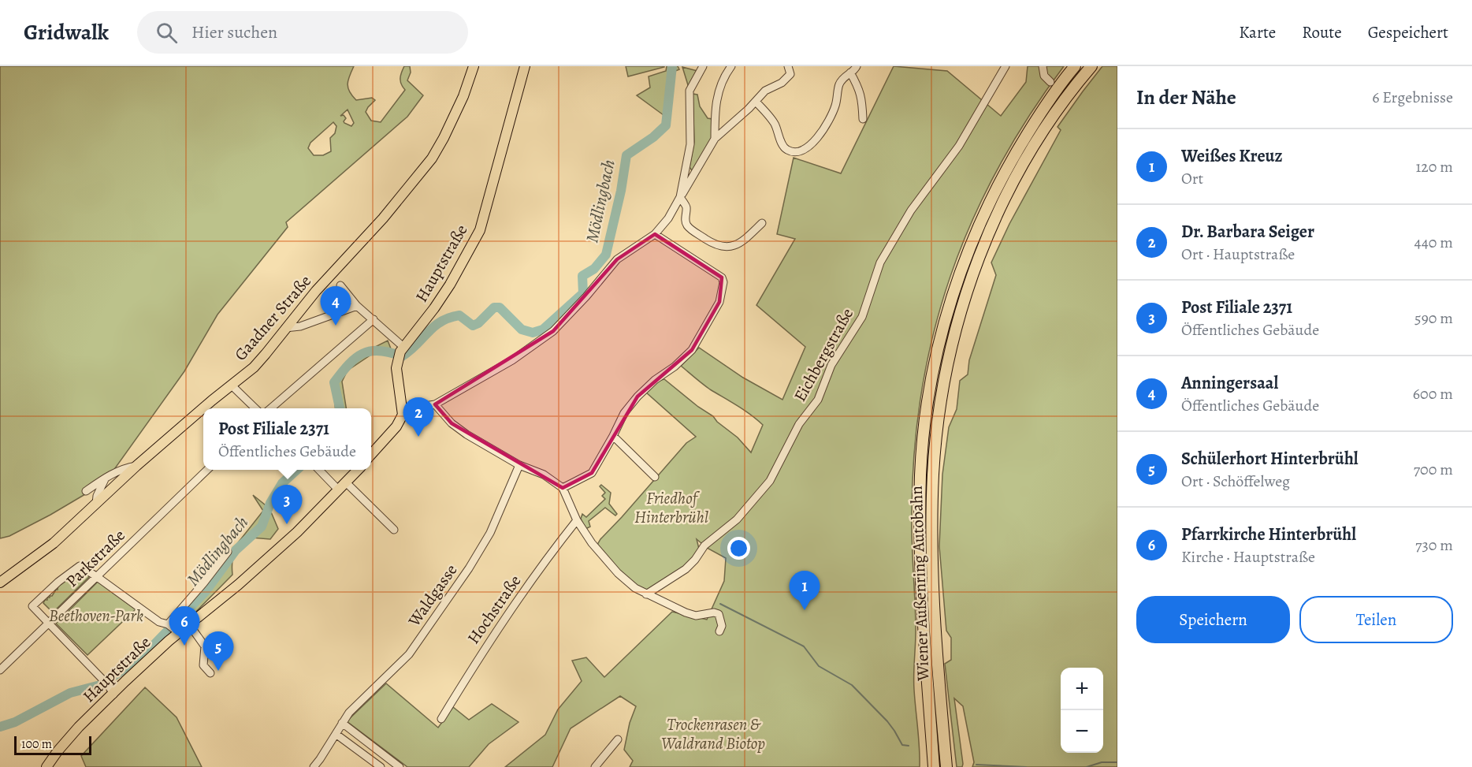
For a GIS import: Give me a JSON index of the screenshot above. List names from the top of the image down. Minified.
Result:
{"streets":{"highway":["Wiener Außenring Autobahn"],"main road":["Hauptstraße","Gaadner Straße"],"street":["Eichbergstraße","Parkstraße","Waldgasse","Hochstraße"]},"water":["Mödlingbach"],"parks":["Friedhof Hinterbrühl","Beethoven-Park","Trockenrasen & Waldrand Biotop"],"scale_bar":"100 m","page":{"header":"Gridwalk","search":"Hier suchen","nav":["Karte","Route","Gespeichert"],"heading":["In der Nähe","6 Ergebnisse"],"list":[{"mark":"1","name":"Weißes Kreuz","note":"Ort","value":"120 m"},{"mark":"2","name":"Dr. Barbara Seiger","note":"Ort · Hauptstraße","value":"440 m"},{"mark":"3","name":"Post Filiale 2371","note":"Öffentliches Gebäude","value":"590 m"},{"mark":"4","name":"Anningersaal","note":"Öffentliches Gebäude","value":"600 m"},{"mark":"5","name":"Schülerhort Hinterbrühl","note":"Ort · Schöffelweg","value":"700 m"},{"mark":"6","name":"Pfarrkirche Hinterbrühl","note":"Kirche · Hauptstraße","value":"730 m"}],"pins":["4","2","3","1","6","5"],"popup":["Post Filiale 2371","Öffentliches Gebäude"],"buttons":["Speichern","Teilen"],"map_buttons":["+","−"],"scale":"100 m"}}
